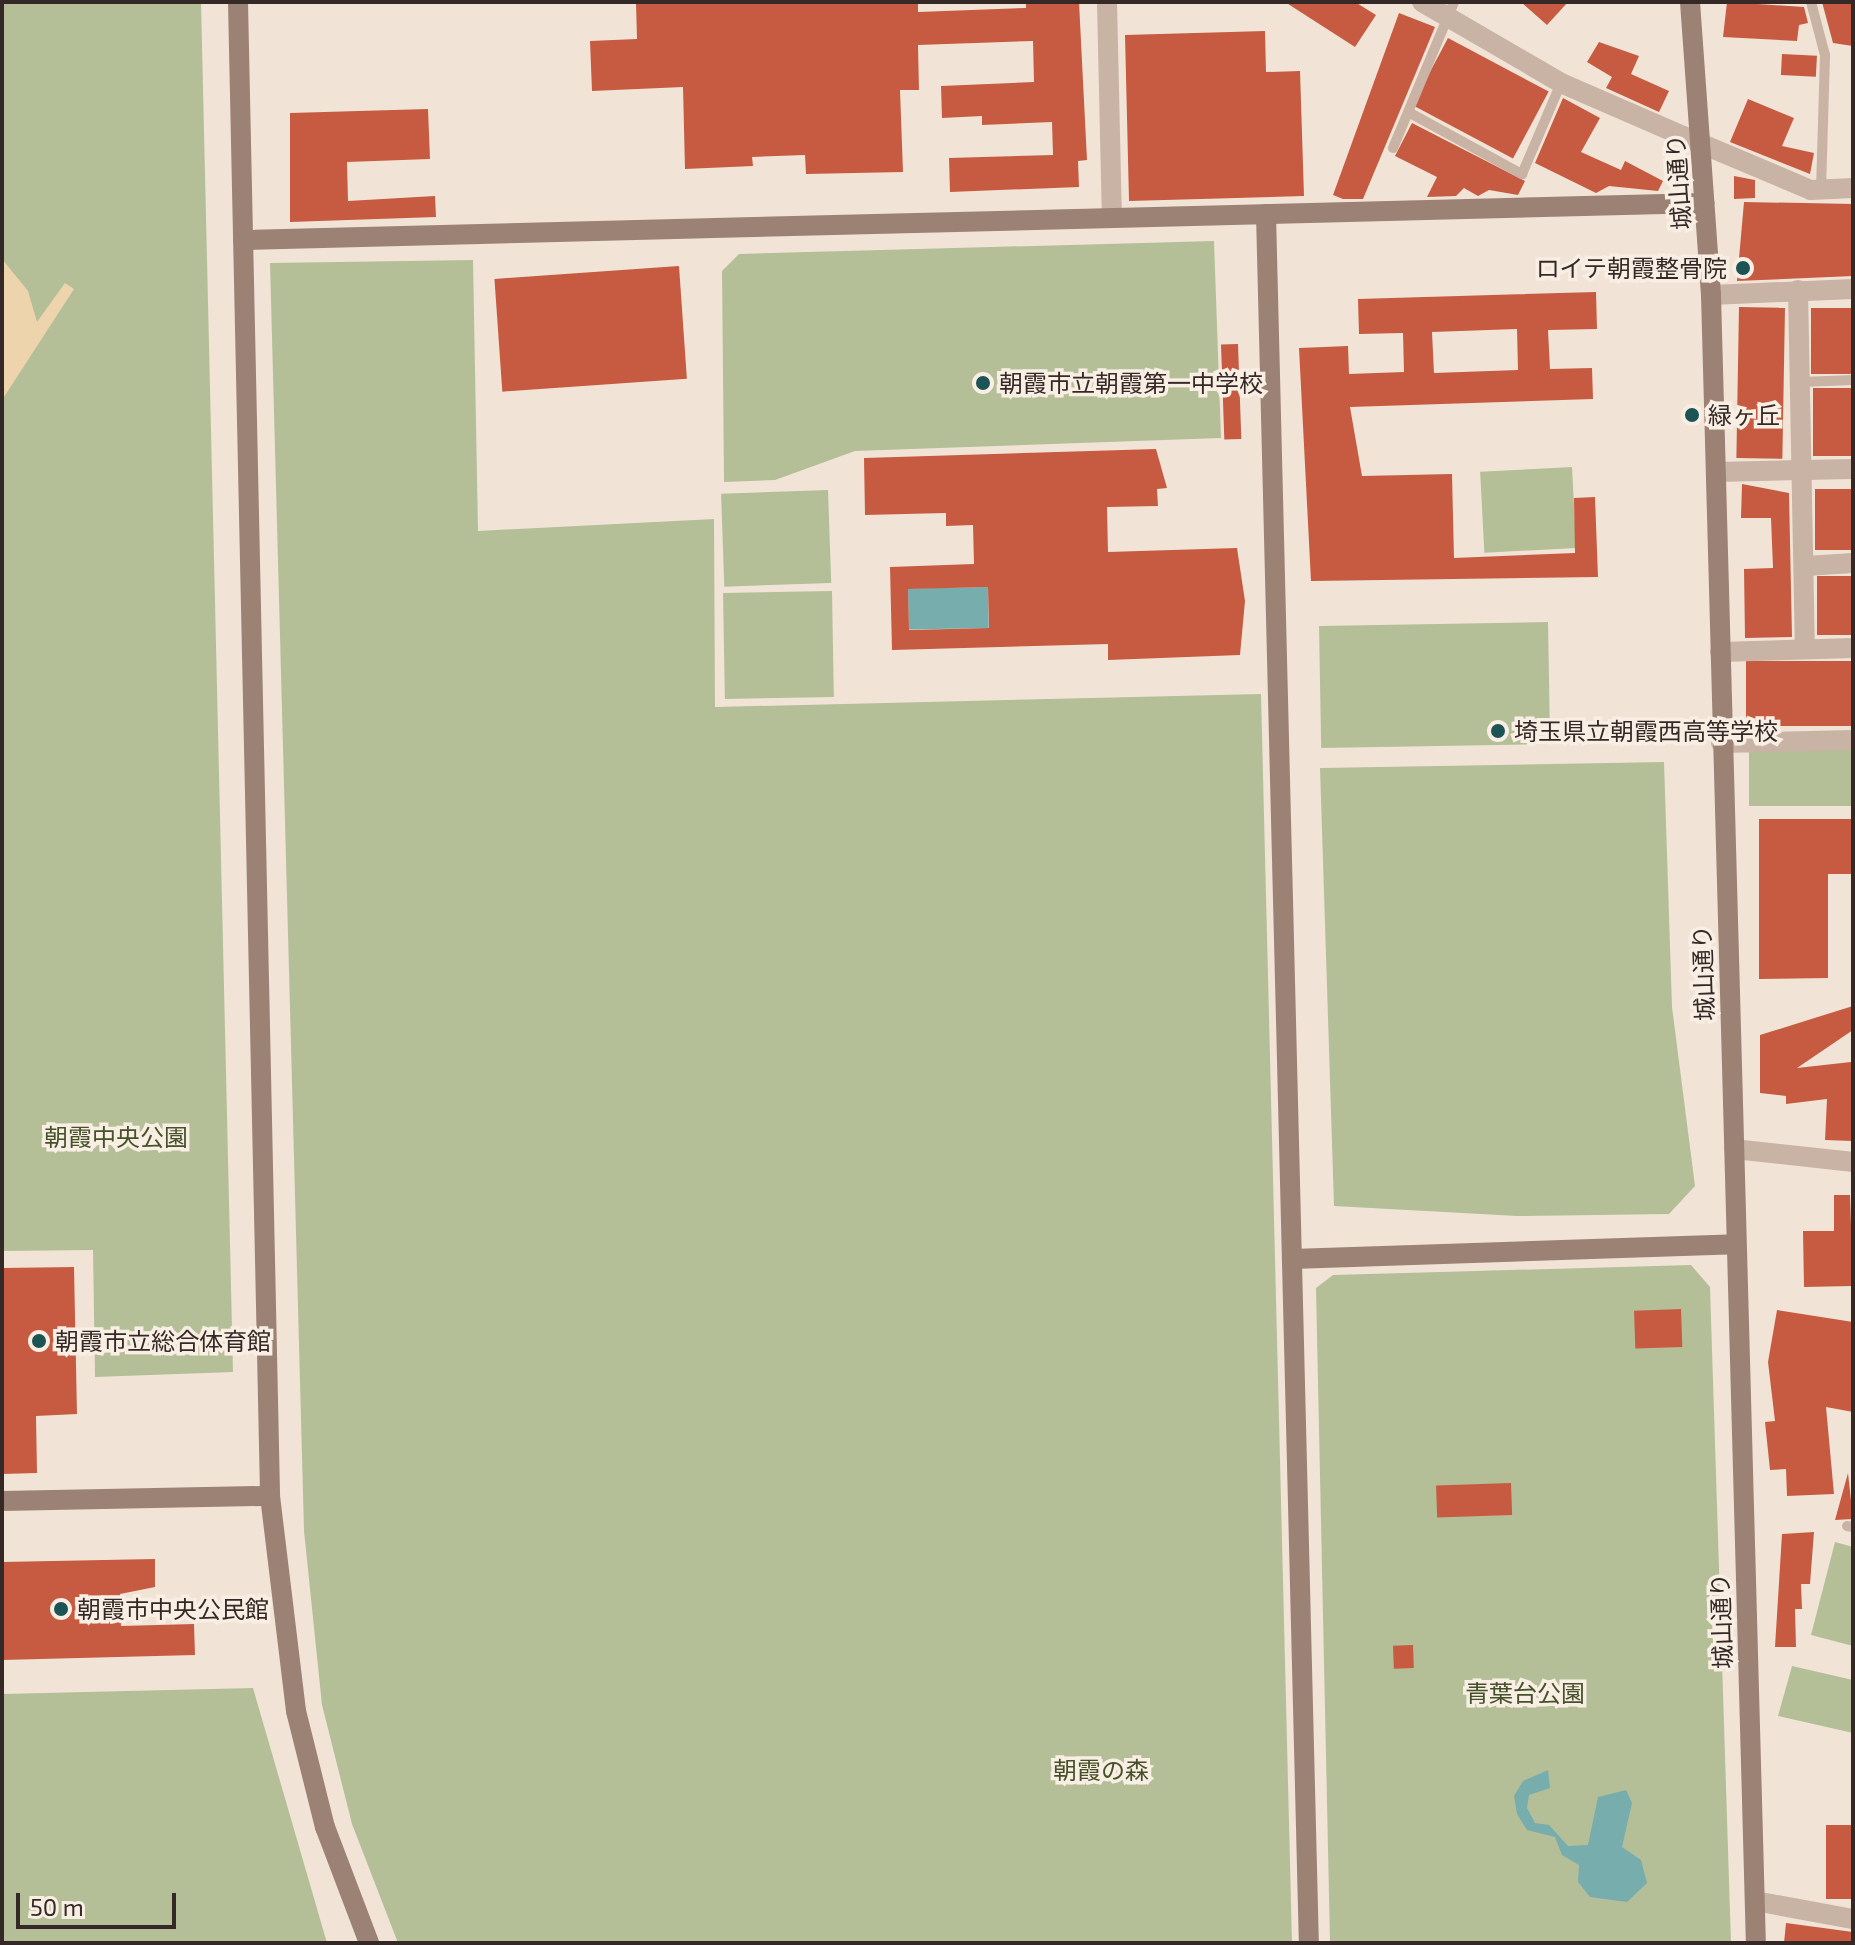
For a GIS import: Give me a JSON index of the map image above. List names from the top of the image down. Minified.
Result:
{"streets":{"street":["城山通り"]},"parks":["朝霞中央公園","青葉台公園","朝霞の森"],"places":["ロイテ朝霞整骨院","朝霞市立朝霞第一中学校","緑ヶ丘","埼玉県立朝霞西高等学校","朝霞市立総合体育館","朝霞市中央公民館"],"scale_bar":"50 m"}
